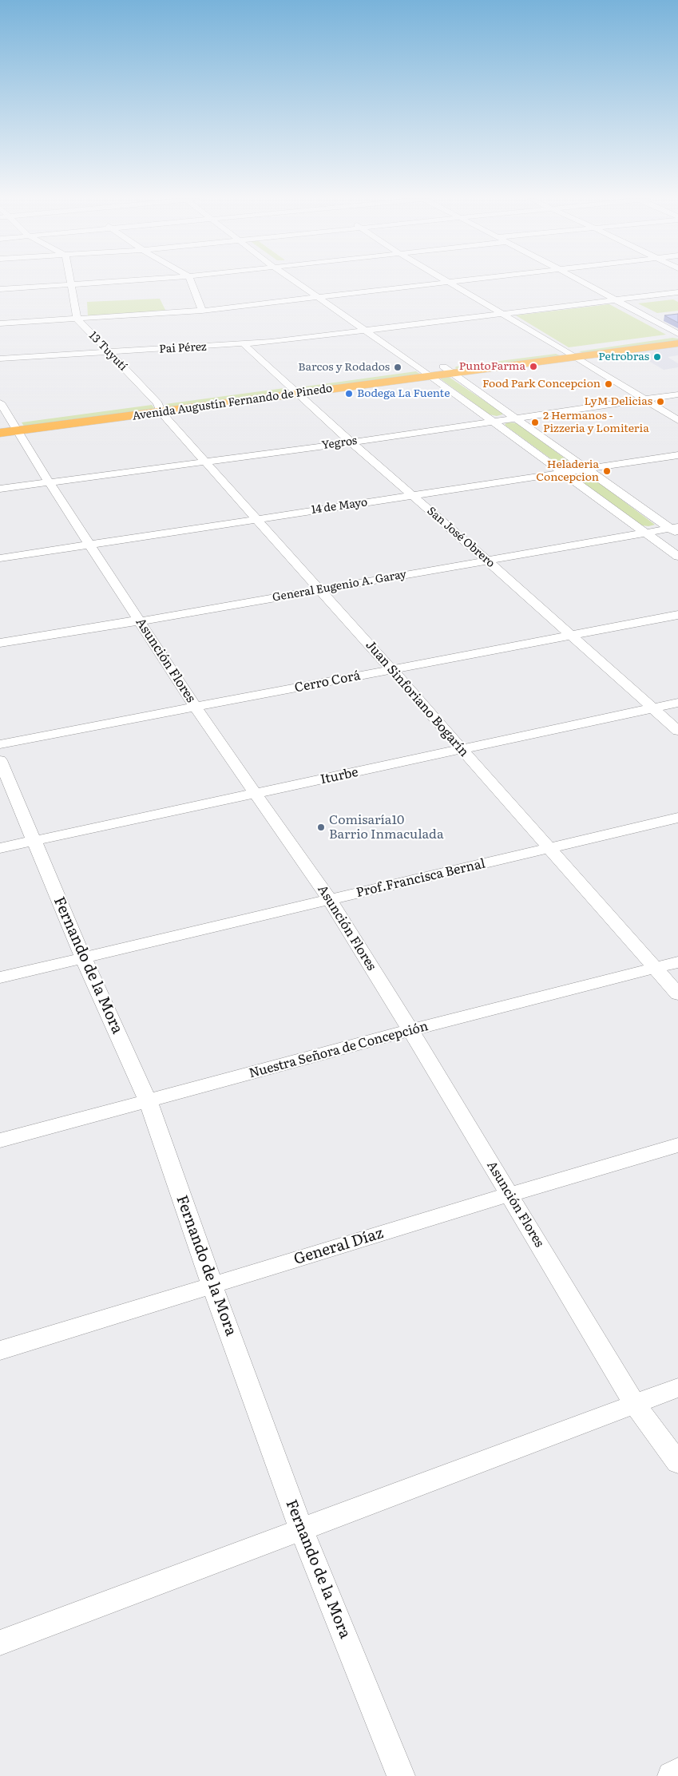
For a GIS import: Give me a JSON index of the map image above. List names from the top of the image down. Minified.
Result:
{"streets":{"highway":["Avenida Augustín Fernando de Pinedo"],"street":["Pai Pérez","13 Tuyutí","Yegros","14 de Mayo","San José Obrero","General Eugenio A. Garay","Asunción Flores","Cerro Corá","Juan Sinforiano Bogarín","Iturbe","Prof.Francisca Bernal","Fernando de la Mora","Nuestra Señora de Concepción","General Díaz"]},"crossings":[["Pai Pérez","13 Tuyutí"],["Pai Pérez","San José Obrero"],["13 Tuyutí","Avenida Augustín Fernando de Pinedo"],["13 Tuyutí","Juan Sinforiano Bogarín"],["Avenida Augustín Fernando de Pinedo","San José Obrero"],["Avenida Augustín Fernando de Pinedo","Asunción Flores"],["Avenida Augustín Fernando de Pinedo","Juan Sinforiano Bogarín"],["Yegros","San José Obrero"],["Yegros","Asunción Flores"],["Yegros","Juan Sinforiano Bogarín"],["14 de Mayo","San José Obrero"],["14 de Mayo","Asunción Flores"],["14 de Mayo","Juan Sinforiano Bogarín"],["San José Obrero","General Eugenio A. Garay"],["San José Obrero","Cerro Corá"],["San José Obrero","Iturbe"],["General Eugenio A. Garay","Asunción Flores"],["General Eugenio A. Garay","Juan Sinforiano Bogarín"],["Asunción Flores","Cerro Corá"],["Asunción Flores","Iturbe"],["Asunción Flores","Prof.Francisca Bernal"],["Asunción Flores","Nuestra Señora de Concepción"],["Asunción Flores","General Díaz"],["Cerro Corá","Juan Sinforiano Bogarín"],["Juan Sinforiano Bogarín","Iturbe"],["Juan Sinforiano Bogarín","Prof.Francisca Bernal"],["Juan Sinforiano Bogarín","Nuestra Señora de Concepción"],["Iturbe","Fernando de la Mora"],["Prof.Francisca Bernal","Fernando de la Mora"],["Fernando de la Mora","Nuestra Señora de Concepción"],["Fernando de la Mora","General Díaz"]],"places":["Petrobras","PuntoFarma","Barcos y Rodados","Food Park Concepcion","Bodega La Fuente","LyM Delicias","2 Hermanos - Pizzeria y Lomiteria","Heladeria Concepcion","Comisaría10 Barrio Inmaculada"]}
